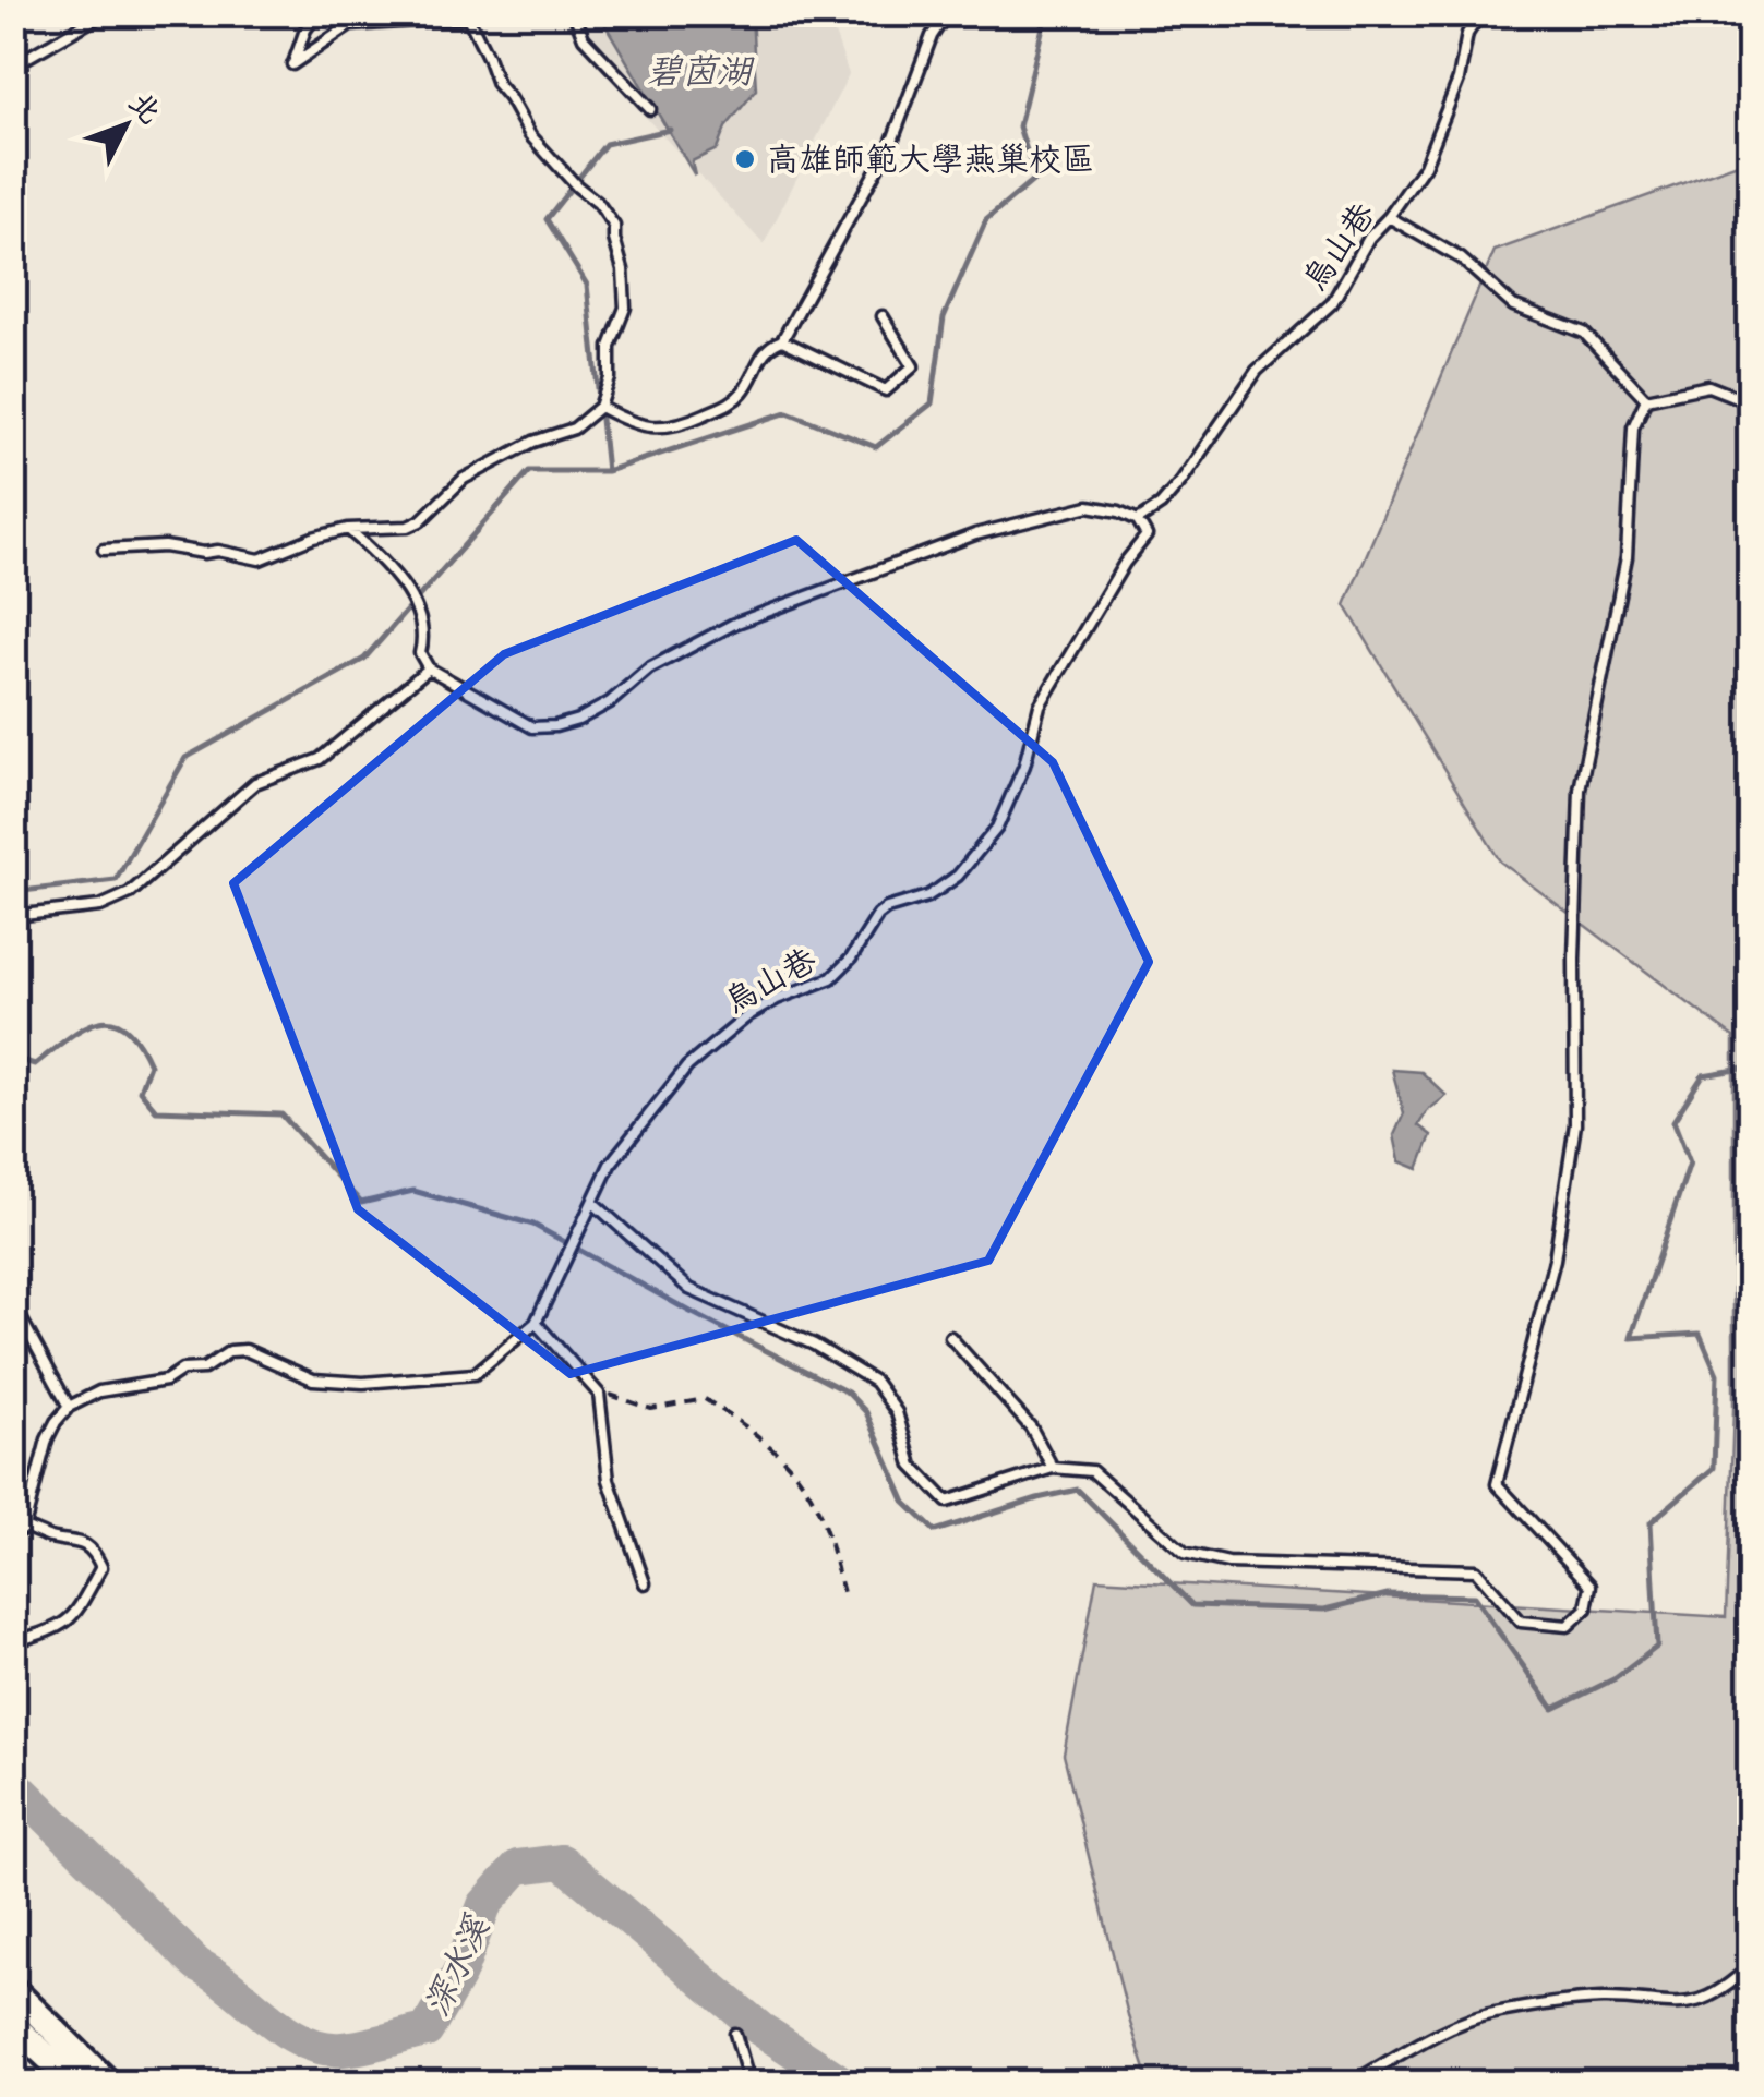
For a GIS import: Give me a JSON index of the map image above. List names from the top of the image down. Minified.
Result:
{"streets":{"lane":["烏山巷"]},"water":["碧茵湖","深水溪"],"places":["高雄師範大學燕巢校區"],"north":"top right"}
